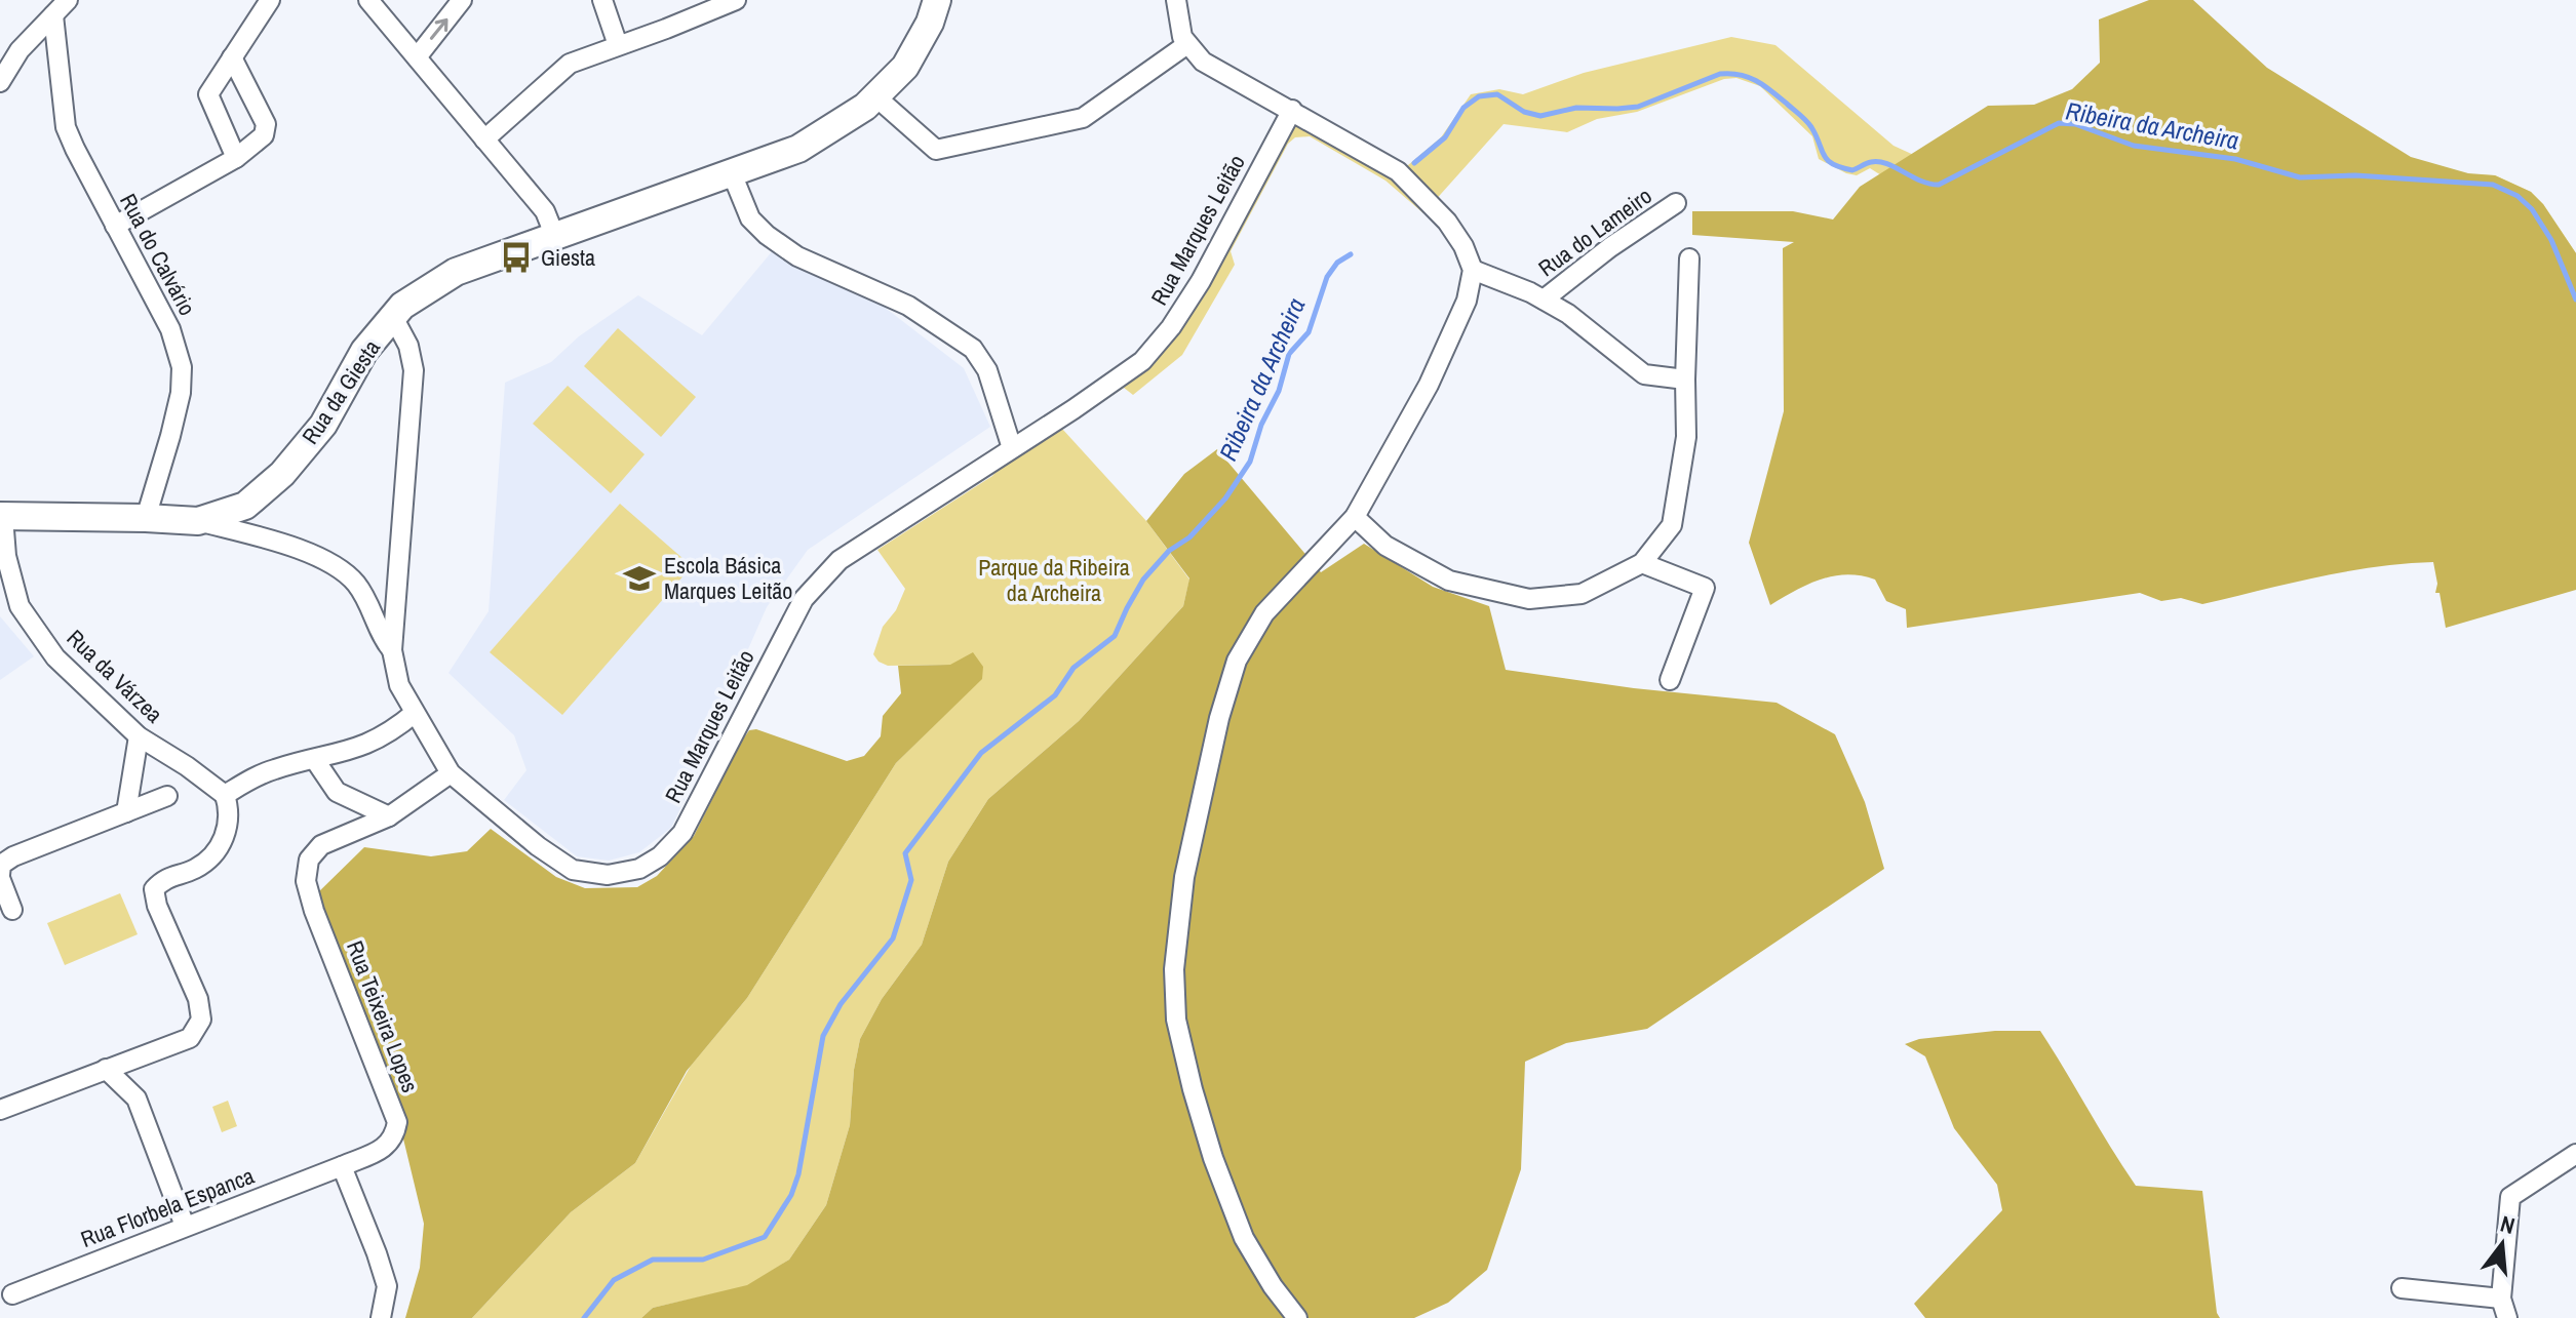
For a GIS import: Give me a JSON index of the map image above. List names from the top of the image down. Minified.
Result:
{"streets":{"street":["Rua Marques Leitão","Rua do Lameiro","Rua do Calvário","Rua da Giesta","Rua da Várzea","Rua Teixeira Lopes","Rua Florbela Espanca"]},"crossings":[["Rua Marques Leitão","Rua da Giesta"],["Rua Marques Leitão","Rua Teixeira Lopes"],["Rua do Calvário","Rua da Giesta"],["Rua da Giesta","Rua da Várzea"],["Rua Teixeira Lopes","Rua Florbela Espanca"]],"water":["Ribeira da Archeira"],"parks":["Parque da Ribeira da Archeira"],"places":{"bus stop":["Giesta"],"school or university":["Escola Básica Marques Leitão"]},"north":"top"}
